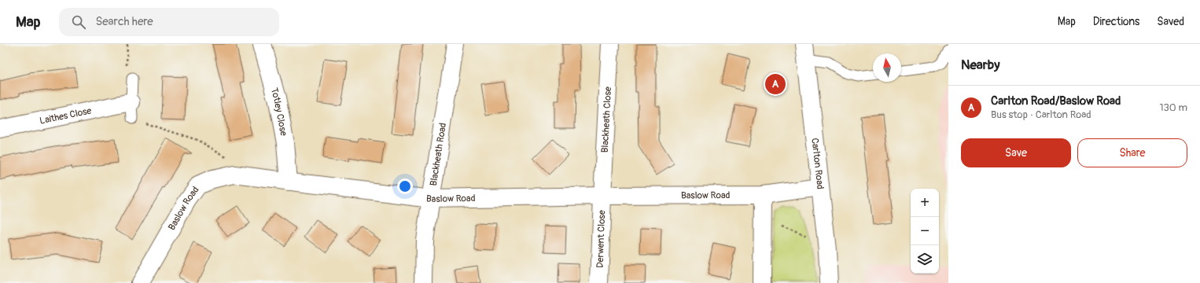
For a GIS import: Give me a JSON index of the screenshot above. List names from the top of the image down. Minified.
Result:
{"streets":{"street":["Totley Close","Laithes Close","Blackheath Close","Blackheath Road","Carlton Road","Baslow Road","Derwent Close"]},"crossings":[["Totley Close","Baslow Road"],["Blackheath Close","Baslow Road"],["Blackheath Close","Derwent Close"],["Blackheath Road","Baslow Road"],["Carlton Road","Baslow Road"],["Baslow Road","Derwent Close"]],"north":"top","page":{"header":"Map","search":"Search here","nav":["Map","Directions","Saved"],"heading":"Nearby","pins":"A","list":[{"mark":"A","name":"Carlton Road/Baslow Road","note":"Bus stop · Carlton Road","value":"130 m"}],"buttons":["Save","Share"],"map_buttons":["+","−"]}}
